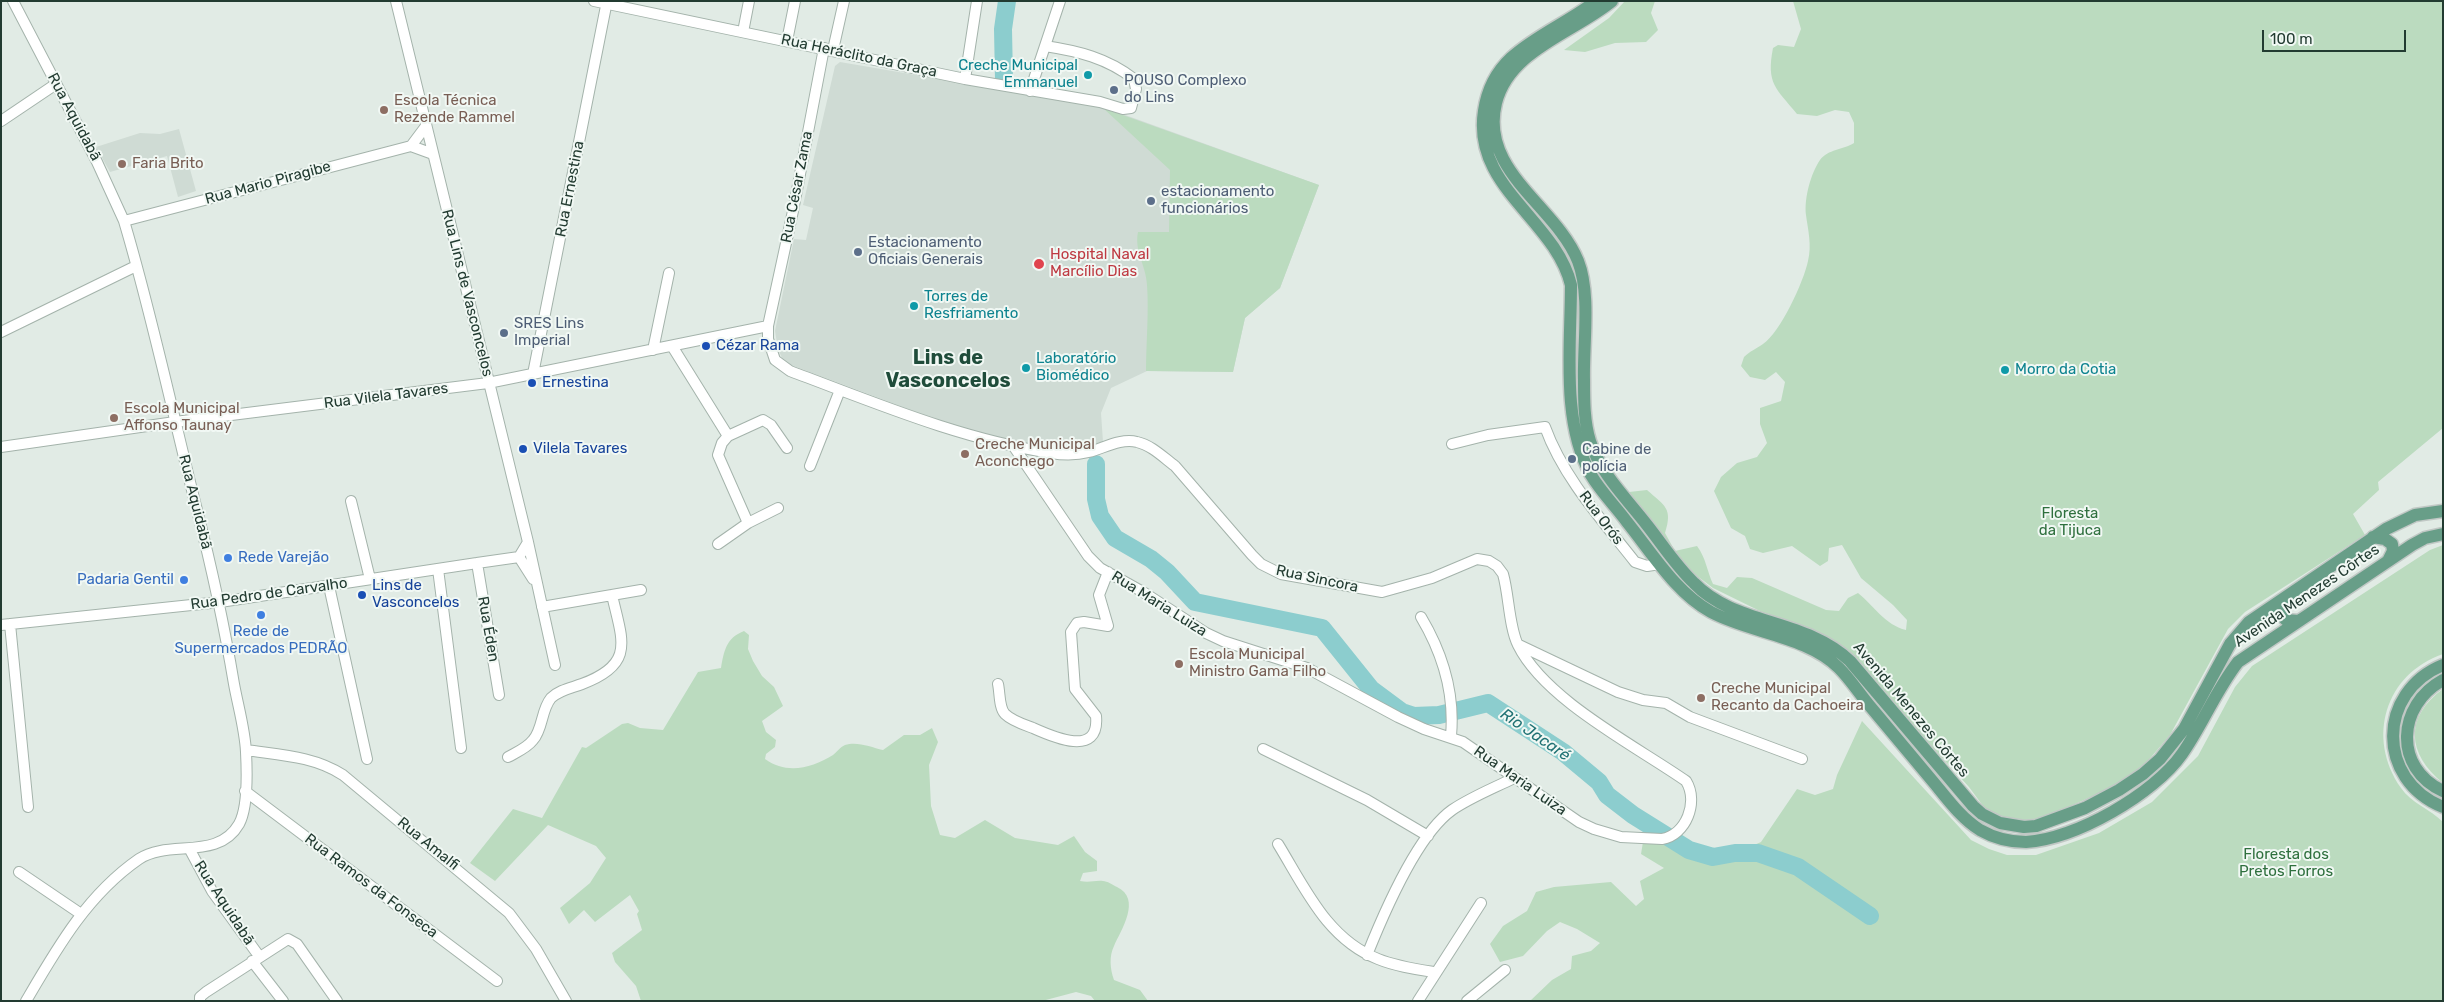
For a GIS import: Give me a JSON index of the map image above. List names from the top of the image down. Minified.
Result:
{"streets":{"main road":["Avenida Menezes Côrtes"],"street":["Rua Heráclito da Graça","Rua Aquidabã","Rua Mario Piragibe","Rua César Zama","Rua Ernestina","Rua Lins de Vasconcelos","Rua Vilela Tavares","Rua Orós","Rua Sincora","Rua Pedro de Carvalho","Rua Maria Luiza","Rua Éden","Rua Amalfi","Rua Ramos da Fonseca"]},"crossings":[["Rua Heráclito da Graça","Rua César Zama"],["Rua Heráclito da Graça","Rua Ernestina"],["Rua Aquidabã","Rua Mario Piragibe"],["Rua Aquidabã","Rua Vilela Tavares"],["Rua Aquidabã","Rua Pedro de Carvalho"],["Rua Aquidabã","Rua Amalfi"],["Rua Aquidabã","Rua Ramos da Fonseca"],["Rua César Zama","Rua Vilela Tavares"],["Rua Ernestina","Rua Vilela Tavares"],["Rua Lins de Vasconcelos","Rua Vilela Tavares"],["Rua Lins de Vasconcelos","Rua Pedro de Carvalho"],["Rua Orós","Avenida Menezes Côrtes"],["Rua Sincora","Rua Maria Luiza"],["Rua Pedro de Carvalho","Rua Éden"]],"districts":["Lins de Vasconcelos"],"water":["Rio Jacaré"],"parks":["Floresta da Tijuca","Floresta dos Pretos Forros"],"places":["Creche Municipal Emmanuel","POUSO Complexo do Lins","Escola Técnica Rezende Rammel","Faria Brito","estacionamento funcionários","Estacionamento Oficiais Generais","Hospital Naval Marcílio Dias","Torres de Resfriamento","SRES Lins Imperial","Cézar Rama","Laboratório Biomédico","Morro da Cotia","Ernestina","Escola Municipal Affonso Taunay","Vilela Tavares","Creche Municipal Aconchego","Cabine de polícia","Rede Varejão","Padaria Gentil","Lins de Vasconcelos","Rede de Supermercados PEDRÃO","Escola Municipal Ministro Gama Filho","Creche Municipal Recanto da Cachoeira"],"scale_bar":"100 m"}
